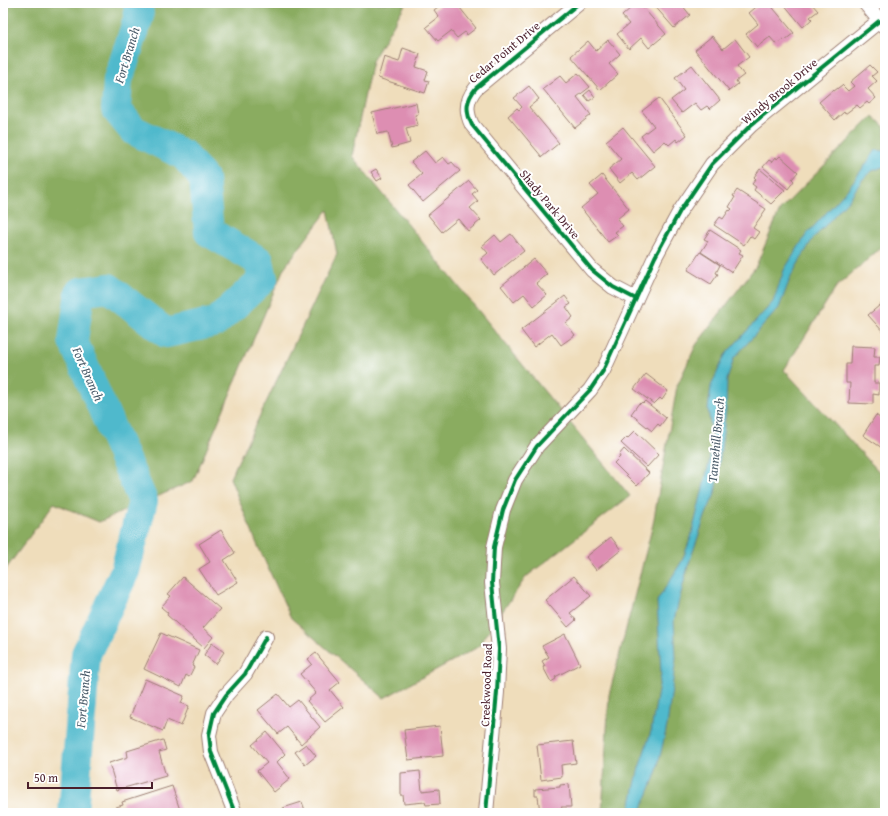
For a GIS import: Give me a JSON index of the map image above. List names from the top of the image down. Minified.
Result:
{"streets":{"street":["Cedar Point Drive","Windy Brook Drive","Shady Park Drive","Creekwood Road"]},"crossings":[["Cedar Point Drive","Shady Park Drive"],["Windy Brook Drive","Shady Park Drive"],["Windy Brook Drive","Creekwood Road"]],"water":["Fort Branch","Tannehill Branch"],"scale_bar":"50 m"}
